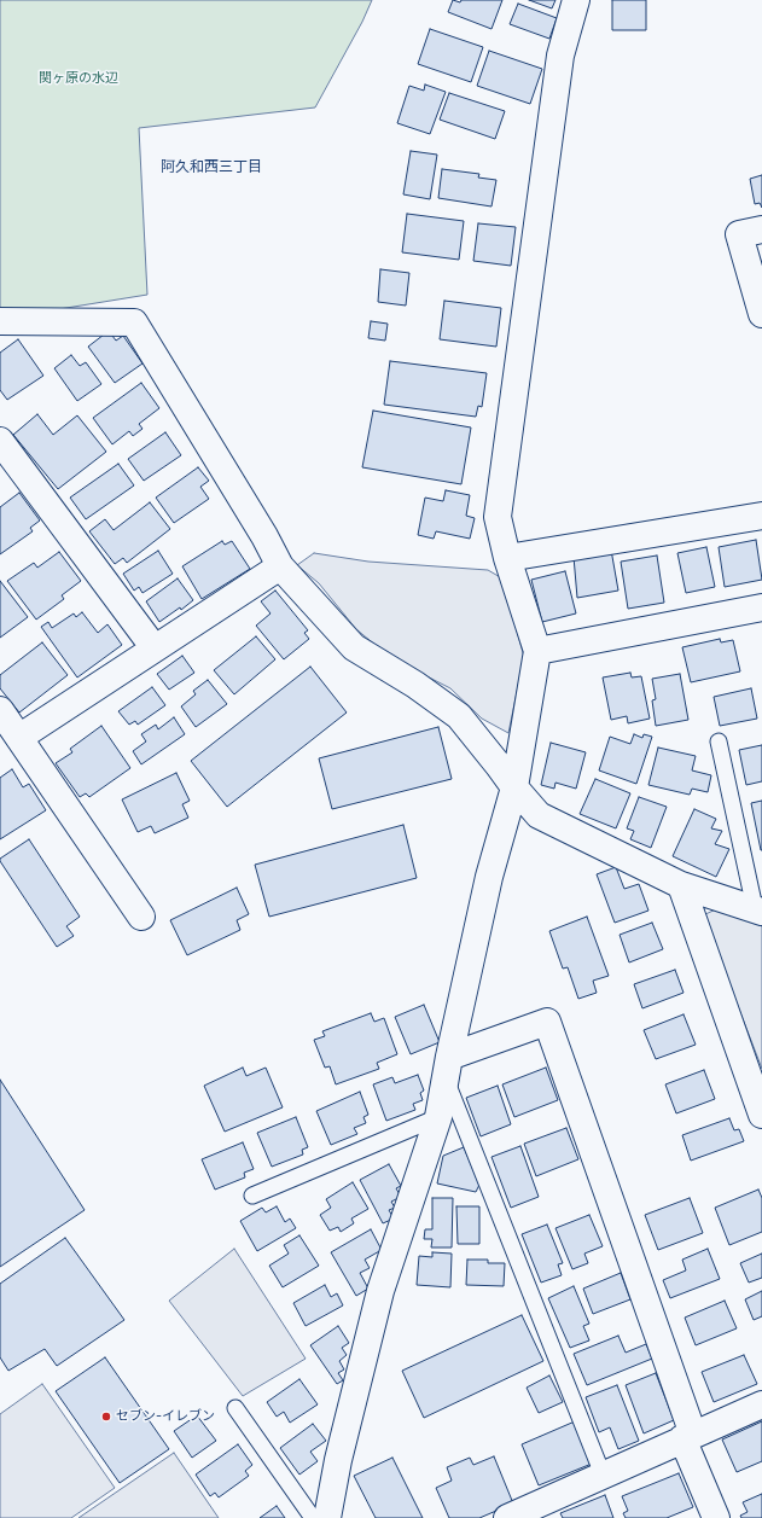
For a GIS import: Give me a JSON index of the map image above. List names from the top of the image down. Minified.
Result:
{"districts":["阿久和西三丁目"],"parks":["関ヶ原の水辺"],"places":["セブン-イレブン"]}
